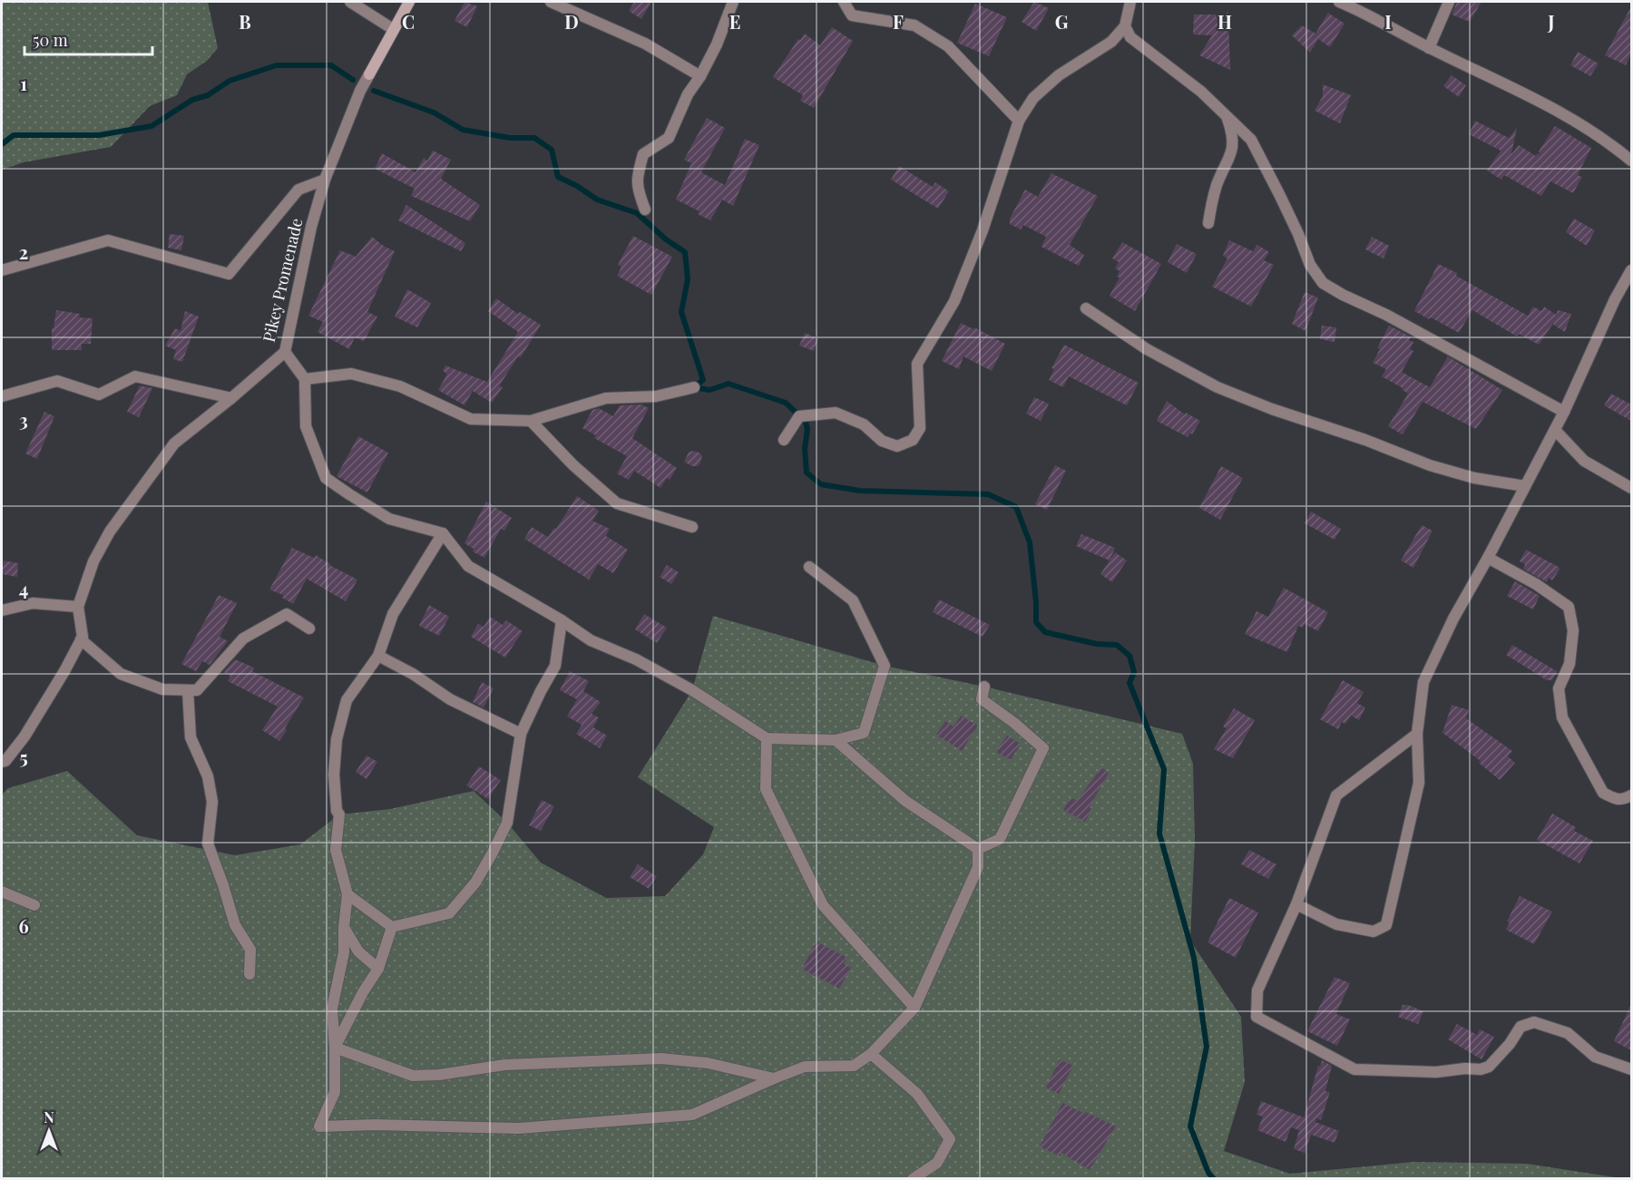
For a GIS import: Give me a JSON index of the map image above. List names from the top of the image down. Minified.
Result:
{"streets":{"street":["Pikey Promenade"]},"scale_bar":"50 m","north":"top","grid":{"columns":["B","C","D","E","F","G","H","I","J"],"rows":["1","2","3","4","5","6"]}}
